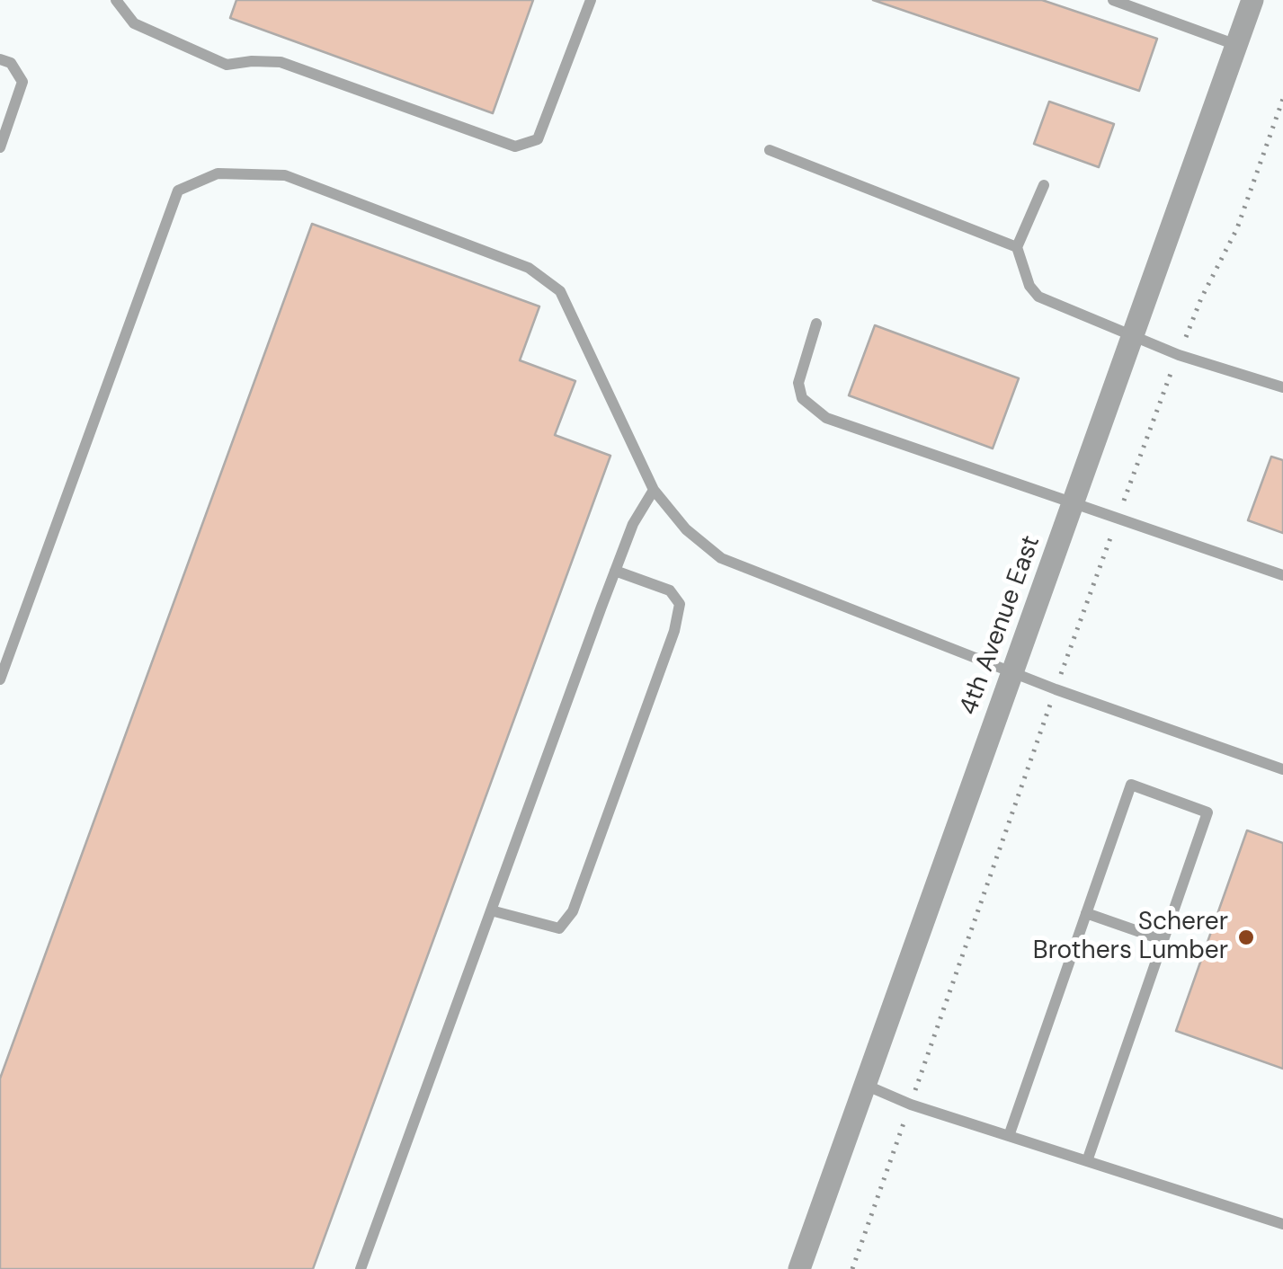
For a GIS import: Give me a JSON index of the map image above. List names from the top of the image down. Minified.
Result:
{"streets":{"street":["4th Avenue East"]},"places":["Scherer Brothers Lumber"]}
